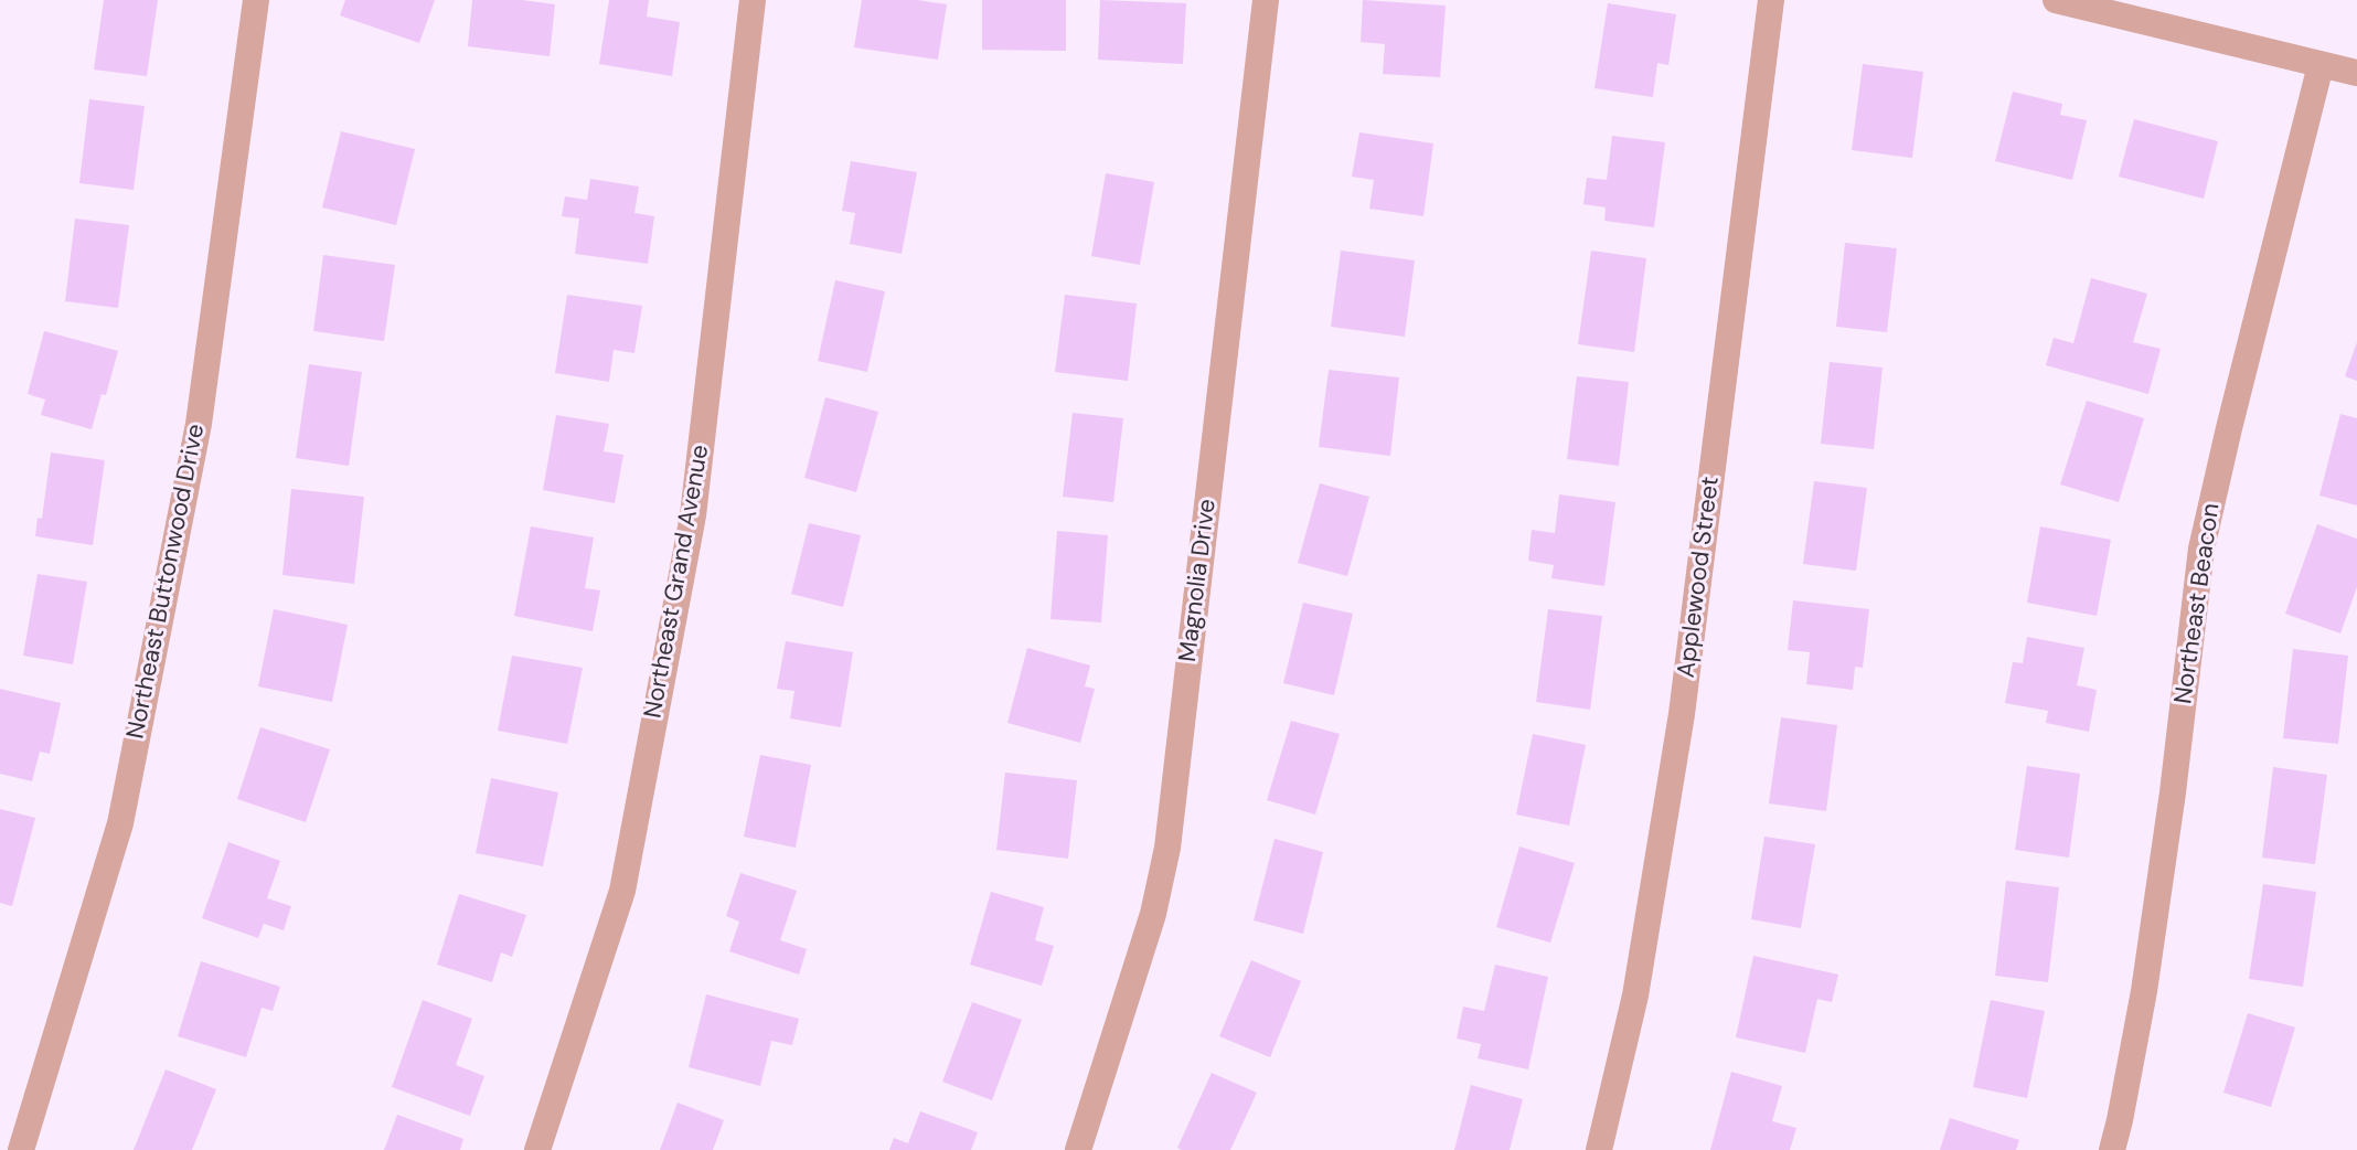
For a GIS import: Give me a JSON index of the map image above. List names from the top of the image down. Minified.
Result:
{"streets":{"street":["Applewood Street","Magnolia Drive","Northeast Buttonwood Drive","Northeast Grand Avenue","Northeast Beacon"]}}
